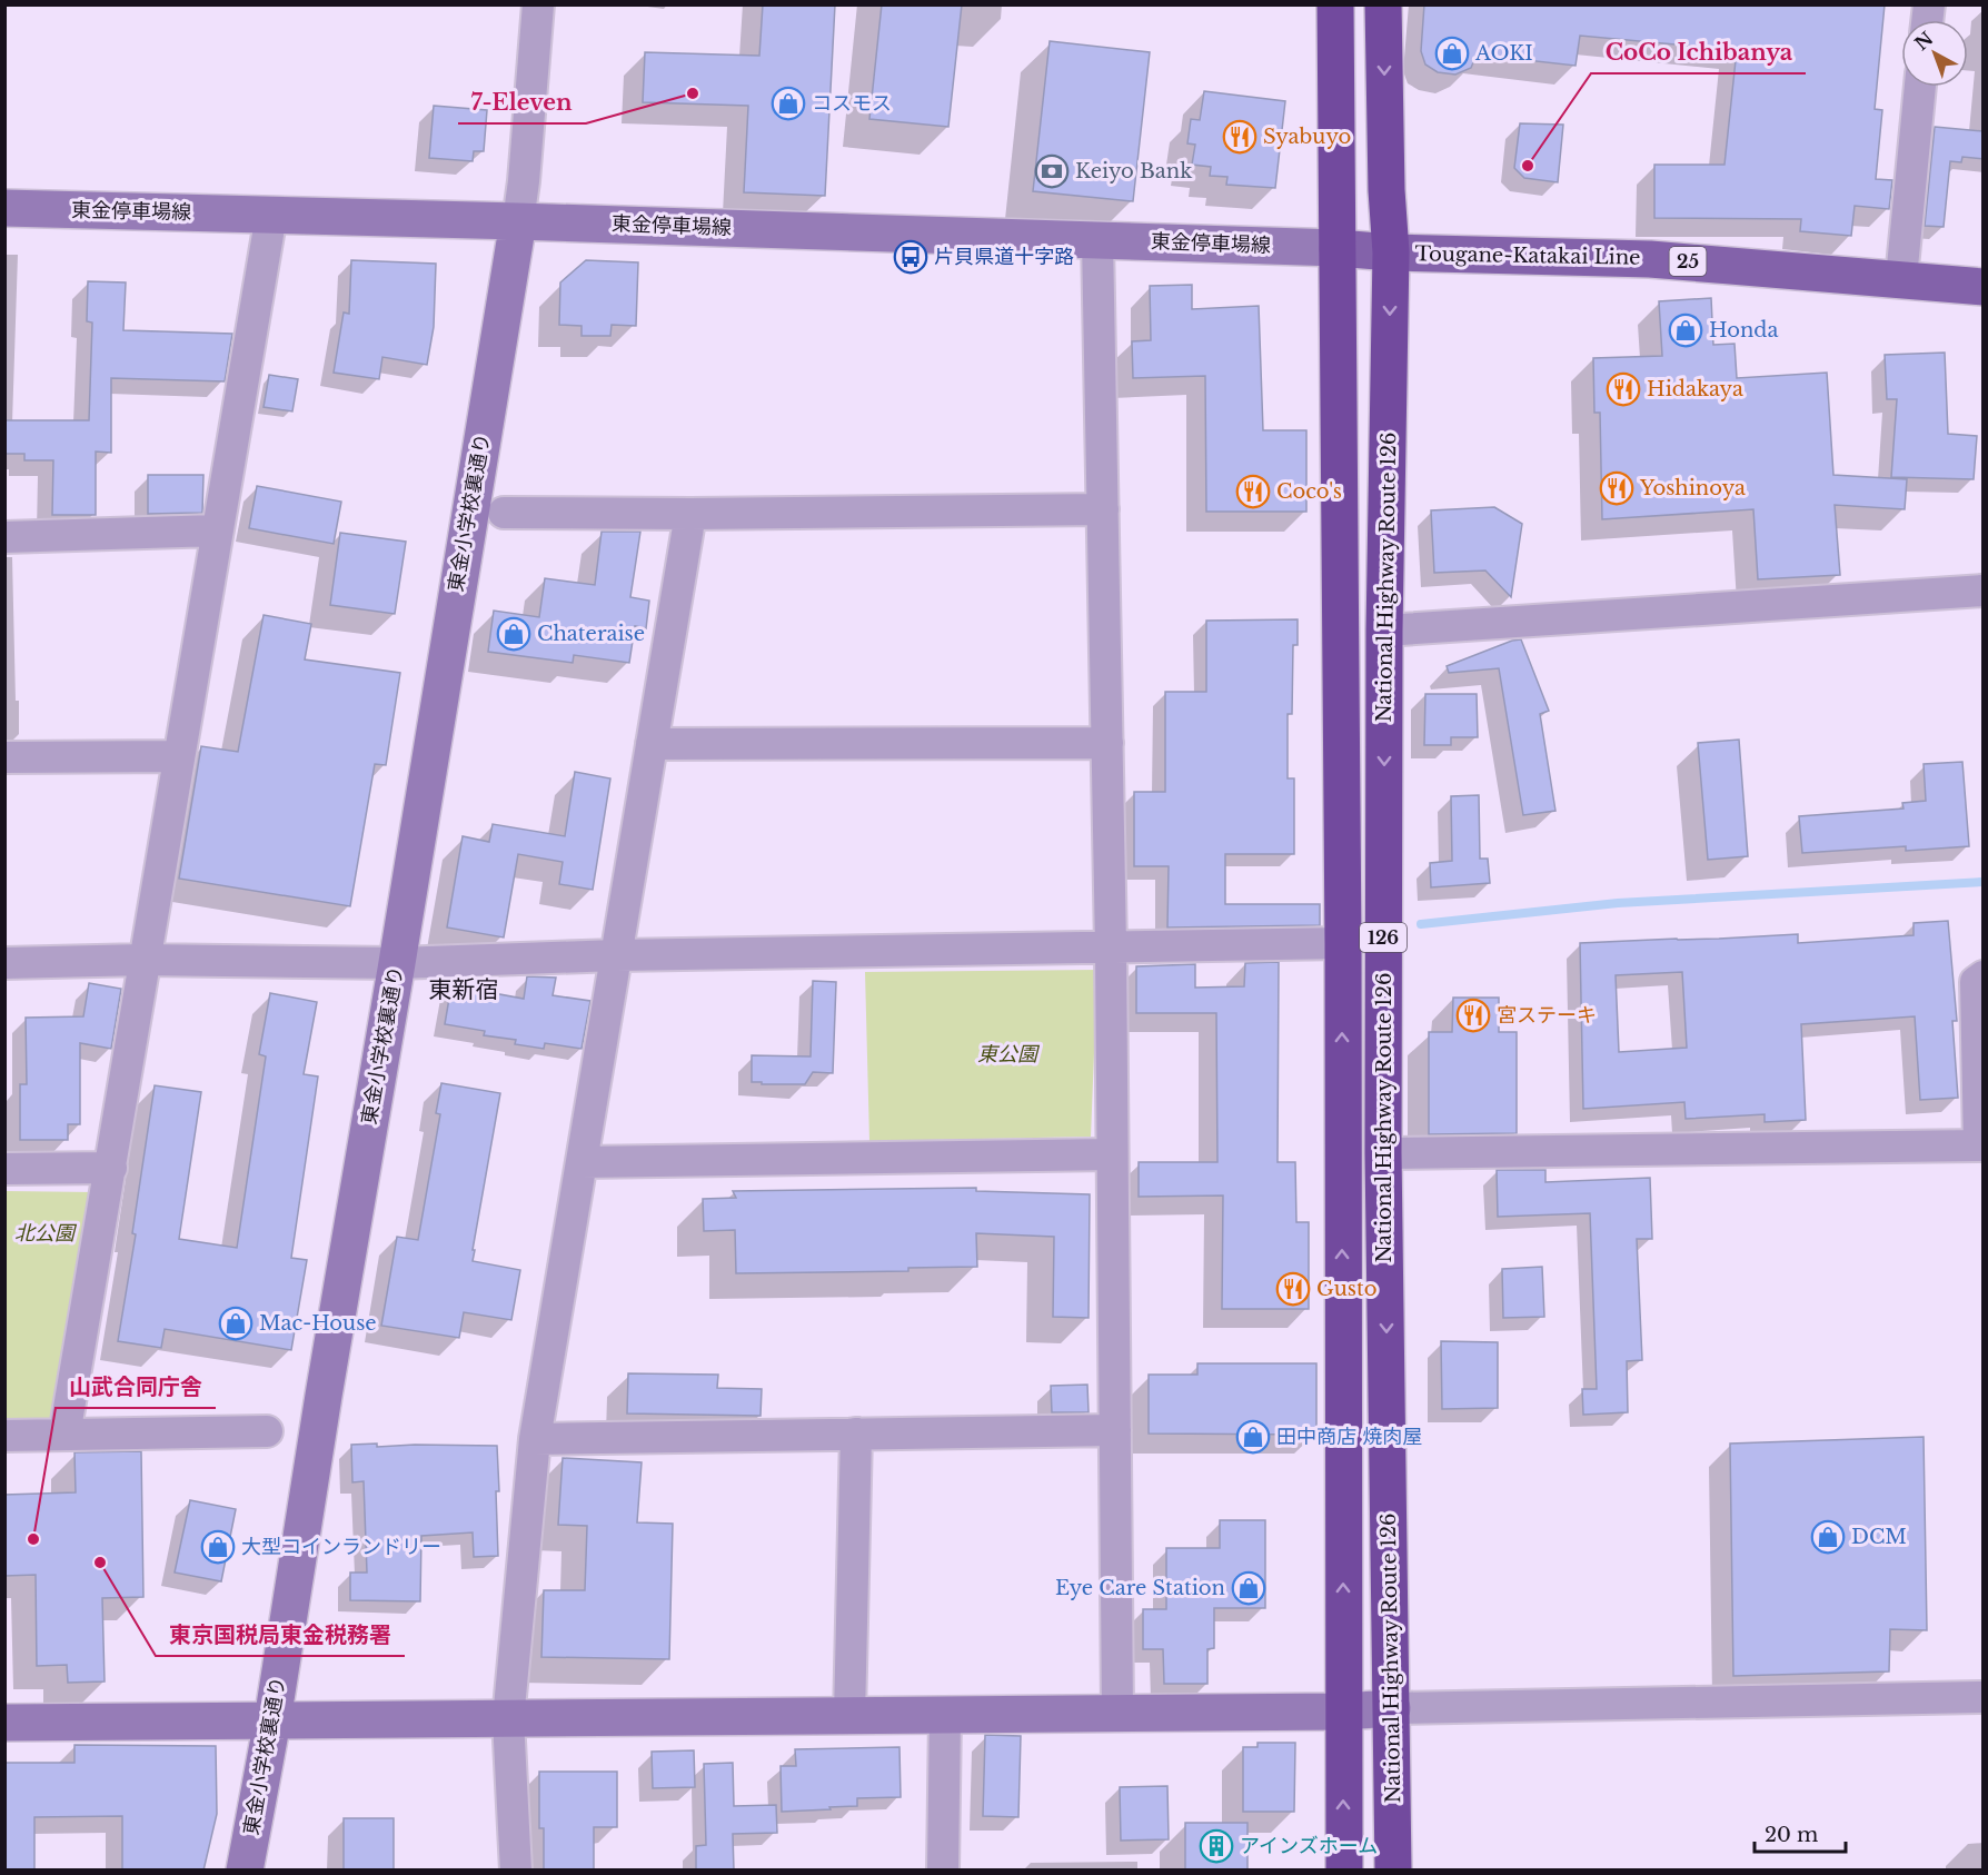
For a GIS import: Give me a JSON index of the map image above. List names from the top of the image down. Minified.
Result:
{"streets":{"highway":["National Highway Route 126","126"],"main road":["Tougane-Katakai Line","25"],"street":["東金停車場線","東金小学校裏通り"]},"crossings":[["東金停車場線","25"],["東金停車場線","東金小学校裏通り"],["東金停車場線","National Highway Route 126"],["Tougane-Katakai Line","25"],["Tougane-Katakai Line","National Highway Route 126"],["25","National Highway Route 126"]],"districts":["東新宿"],"parks":["東公園","北公園"],"places":{"shop":["AOKI","コスモス","Honda","Chateraise","Mac-House","田中商店 焼肉屋","DCM","大型コインランドリー","Eye Care Station"],"other":["7-Eleven","CoCo Ichibanya","山武合同庁舎","東京国税局東金税務署"],"restaurant":["Syabuyo","Hidakaya","Yoshinoya","Coco's","宮ステーキ","Gusto"],"bank":["Keiyo Bank"],"bus stop":["片貝県道十字路"],"building":["アインズホーム"]},"scale_bar":"20 m","north":"top left"}
